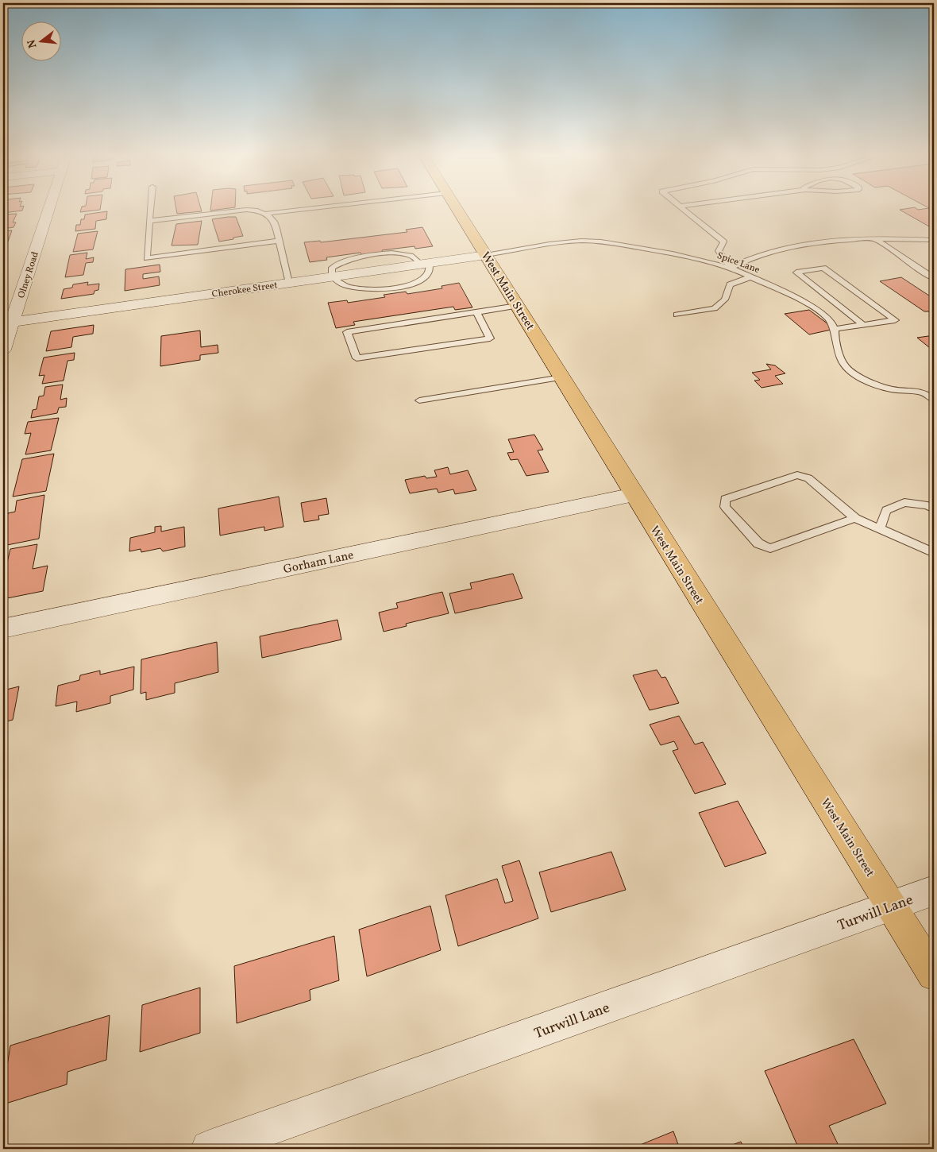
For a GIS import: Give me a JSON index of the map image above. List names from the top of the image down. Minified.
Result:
{"streets":{"main road":["West Main Street"],"street":["Olney Road","Cherokee Street","Gorham Lane","Turwill Lane"],"lane":["Spice Lane"]},"crossings":[["Spice Lane","Cherokee Street"],["Spice Lane","West Main Street"],["Olney Road","Cherokee Street"],["Cherokee Street","West Main Street"],["West Main Street","Gorham Lane"],["West Main Street","Turwill Lane"]],"north":"left"}
